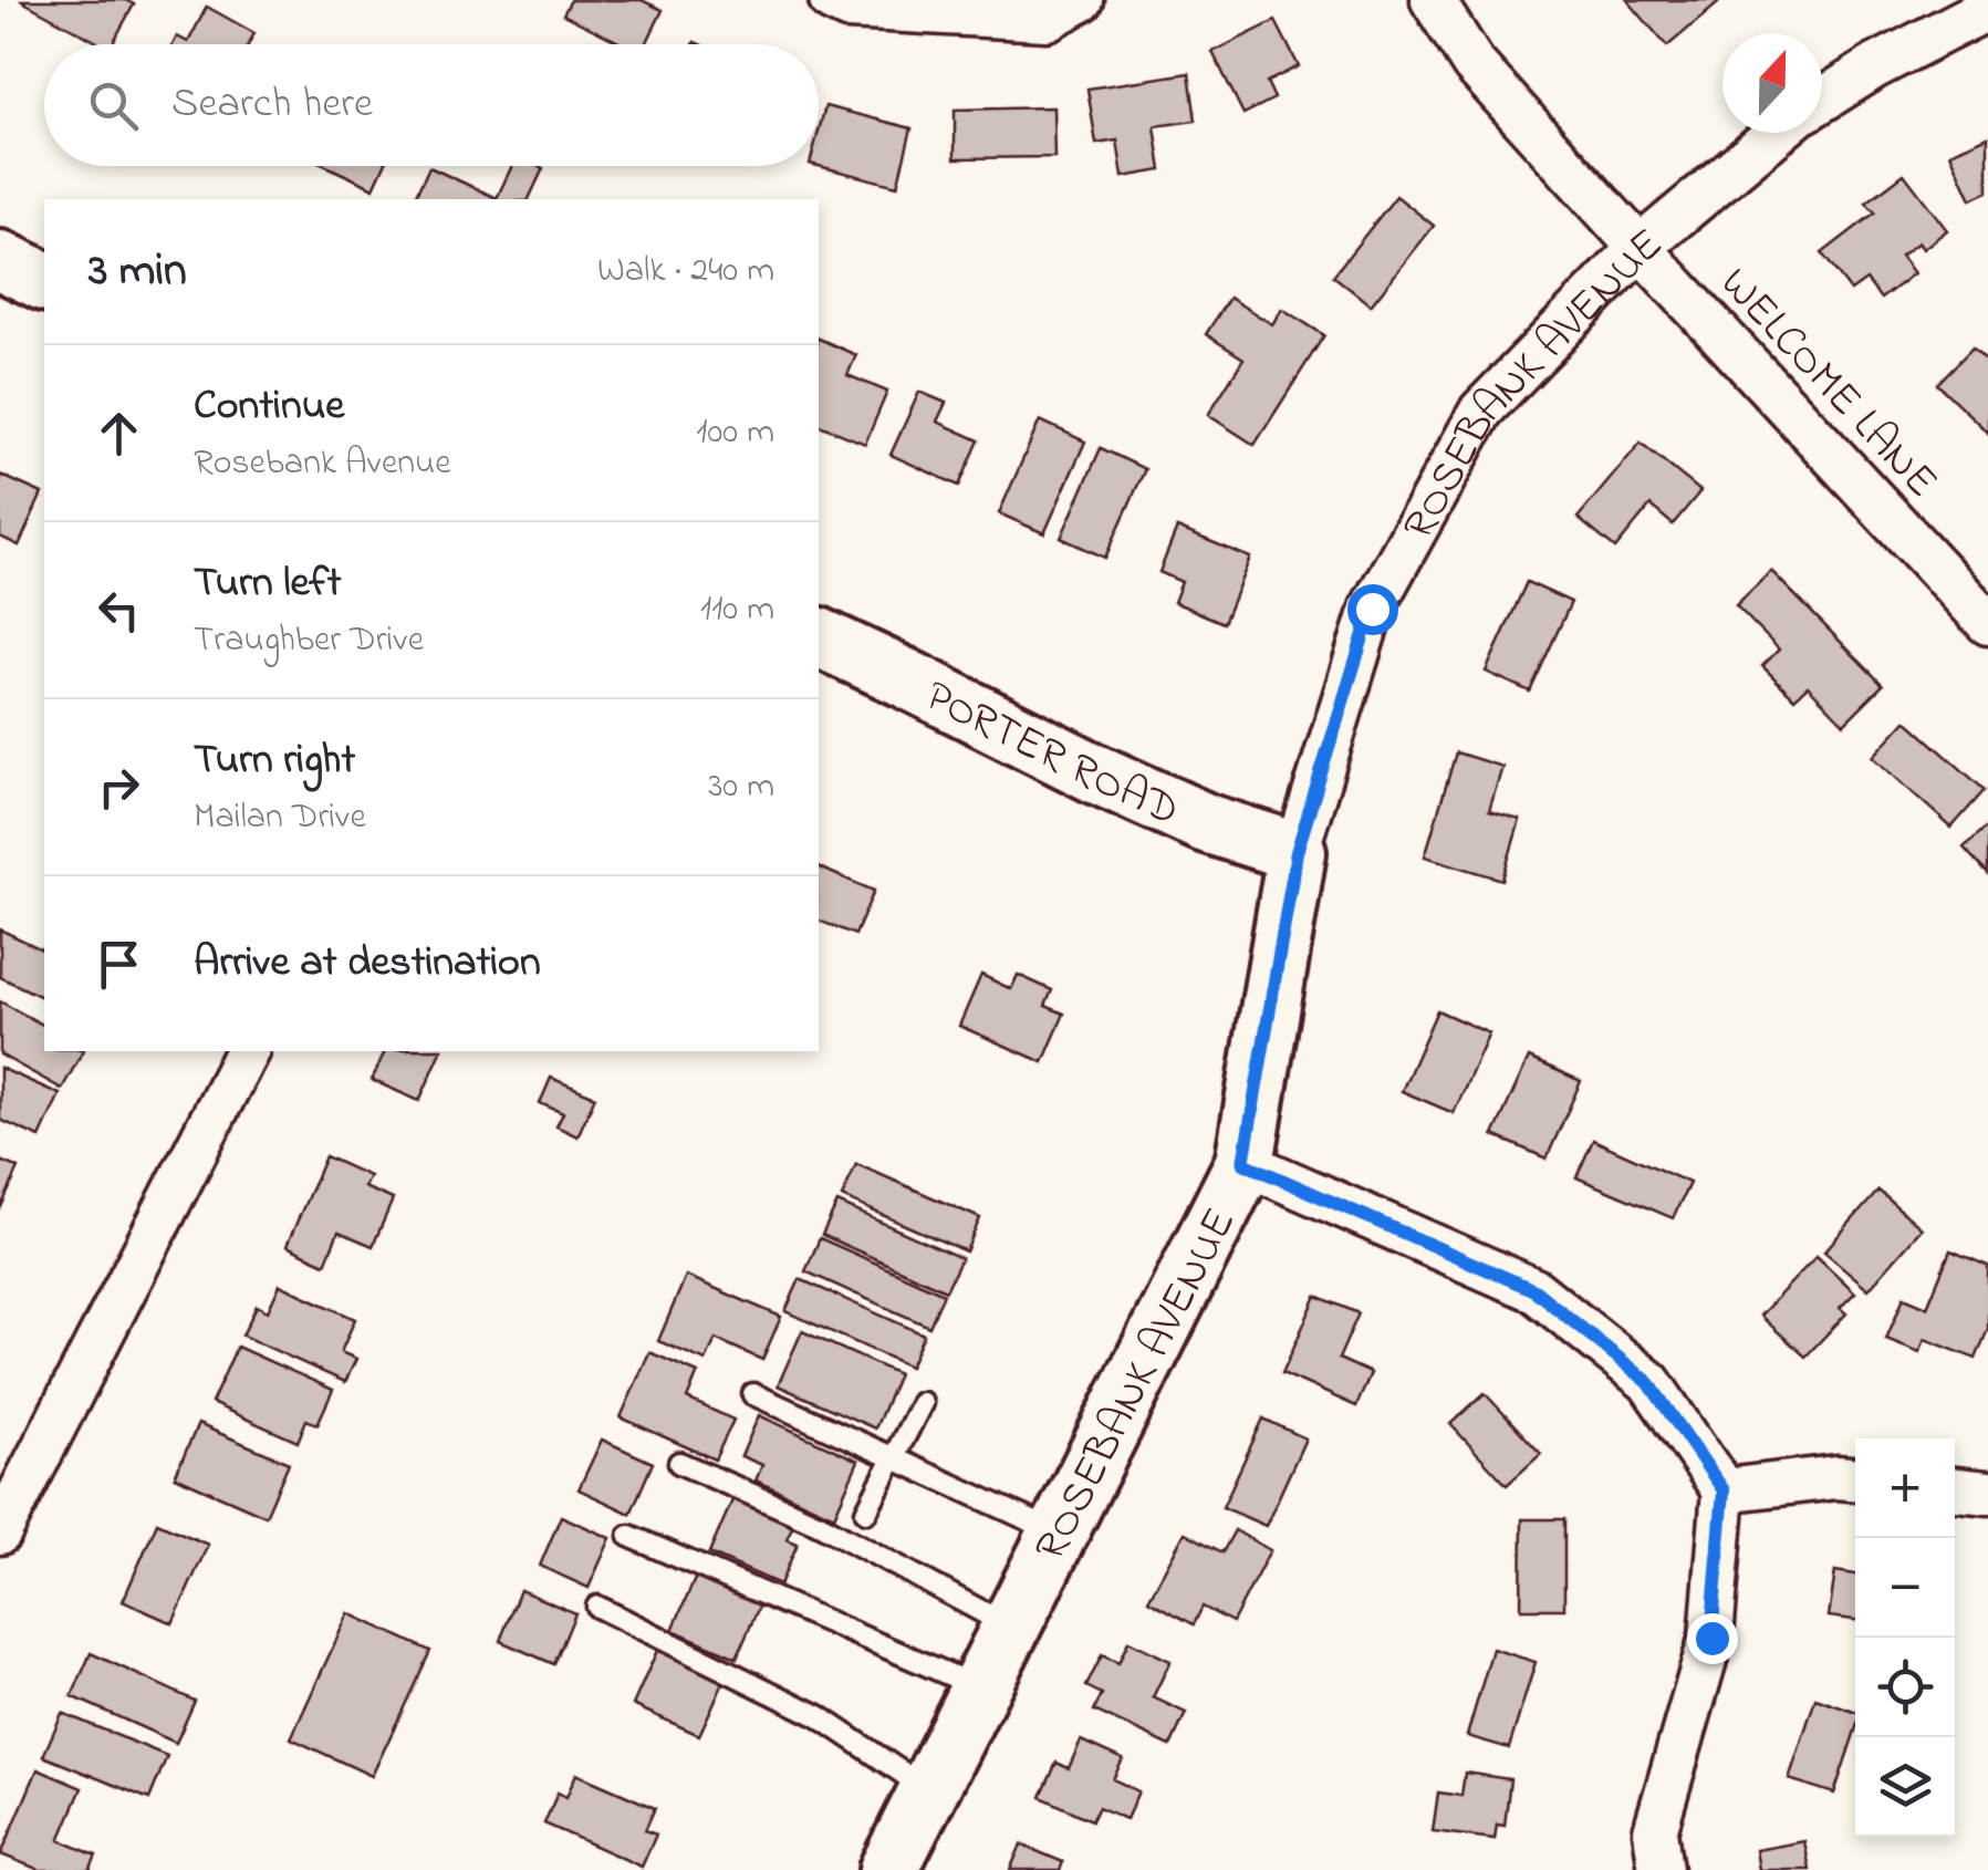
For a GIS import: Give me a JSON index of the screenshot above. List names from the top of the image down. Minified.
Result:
{"streets":{"street":["WELCOME LANE","ROSEBANK AVENUE","PORTER ROAD"]},"crossings":[["WELCOME LANE","ROSEBANK AVENUE"],["ROSEBANK AVENUE","PORTER ROAD"]],"north":"top","page":{"search":"Search here","heading":["3 min","Walk · 240 m"],"list":[["Continue","Rosebank Avenue","100 m"],["Turn left","Traughber Drive","110 m"],["Turn right","Mailan Drive","30 m"],"Arrive at destination"],"map_buttons":["+","−"]}}
